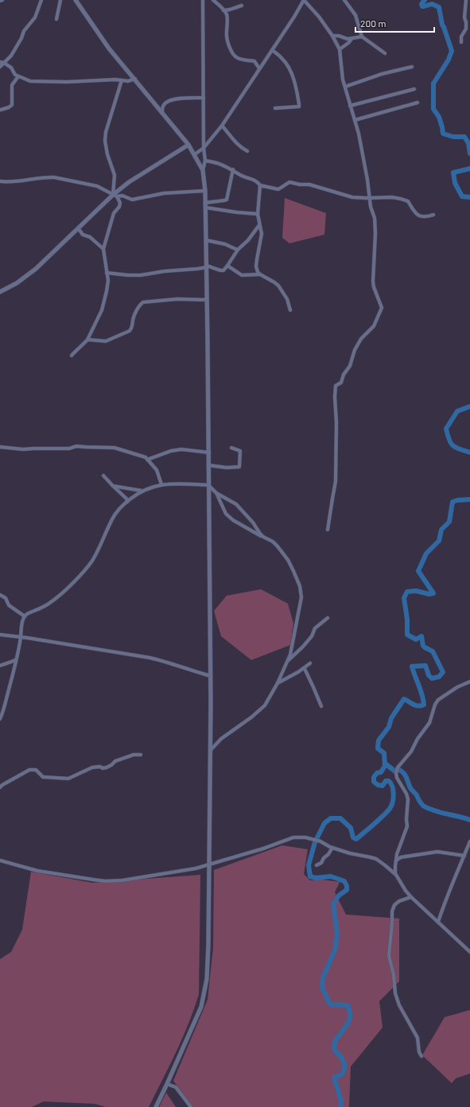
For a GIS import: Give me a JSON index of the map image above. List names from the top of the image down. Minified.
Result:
{"scale_bar":"200 m"}
